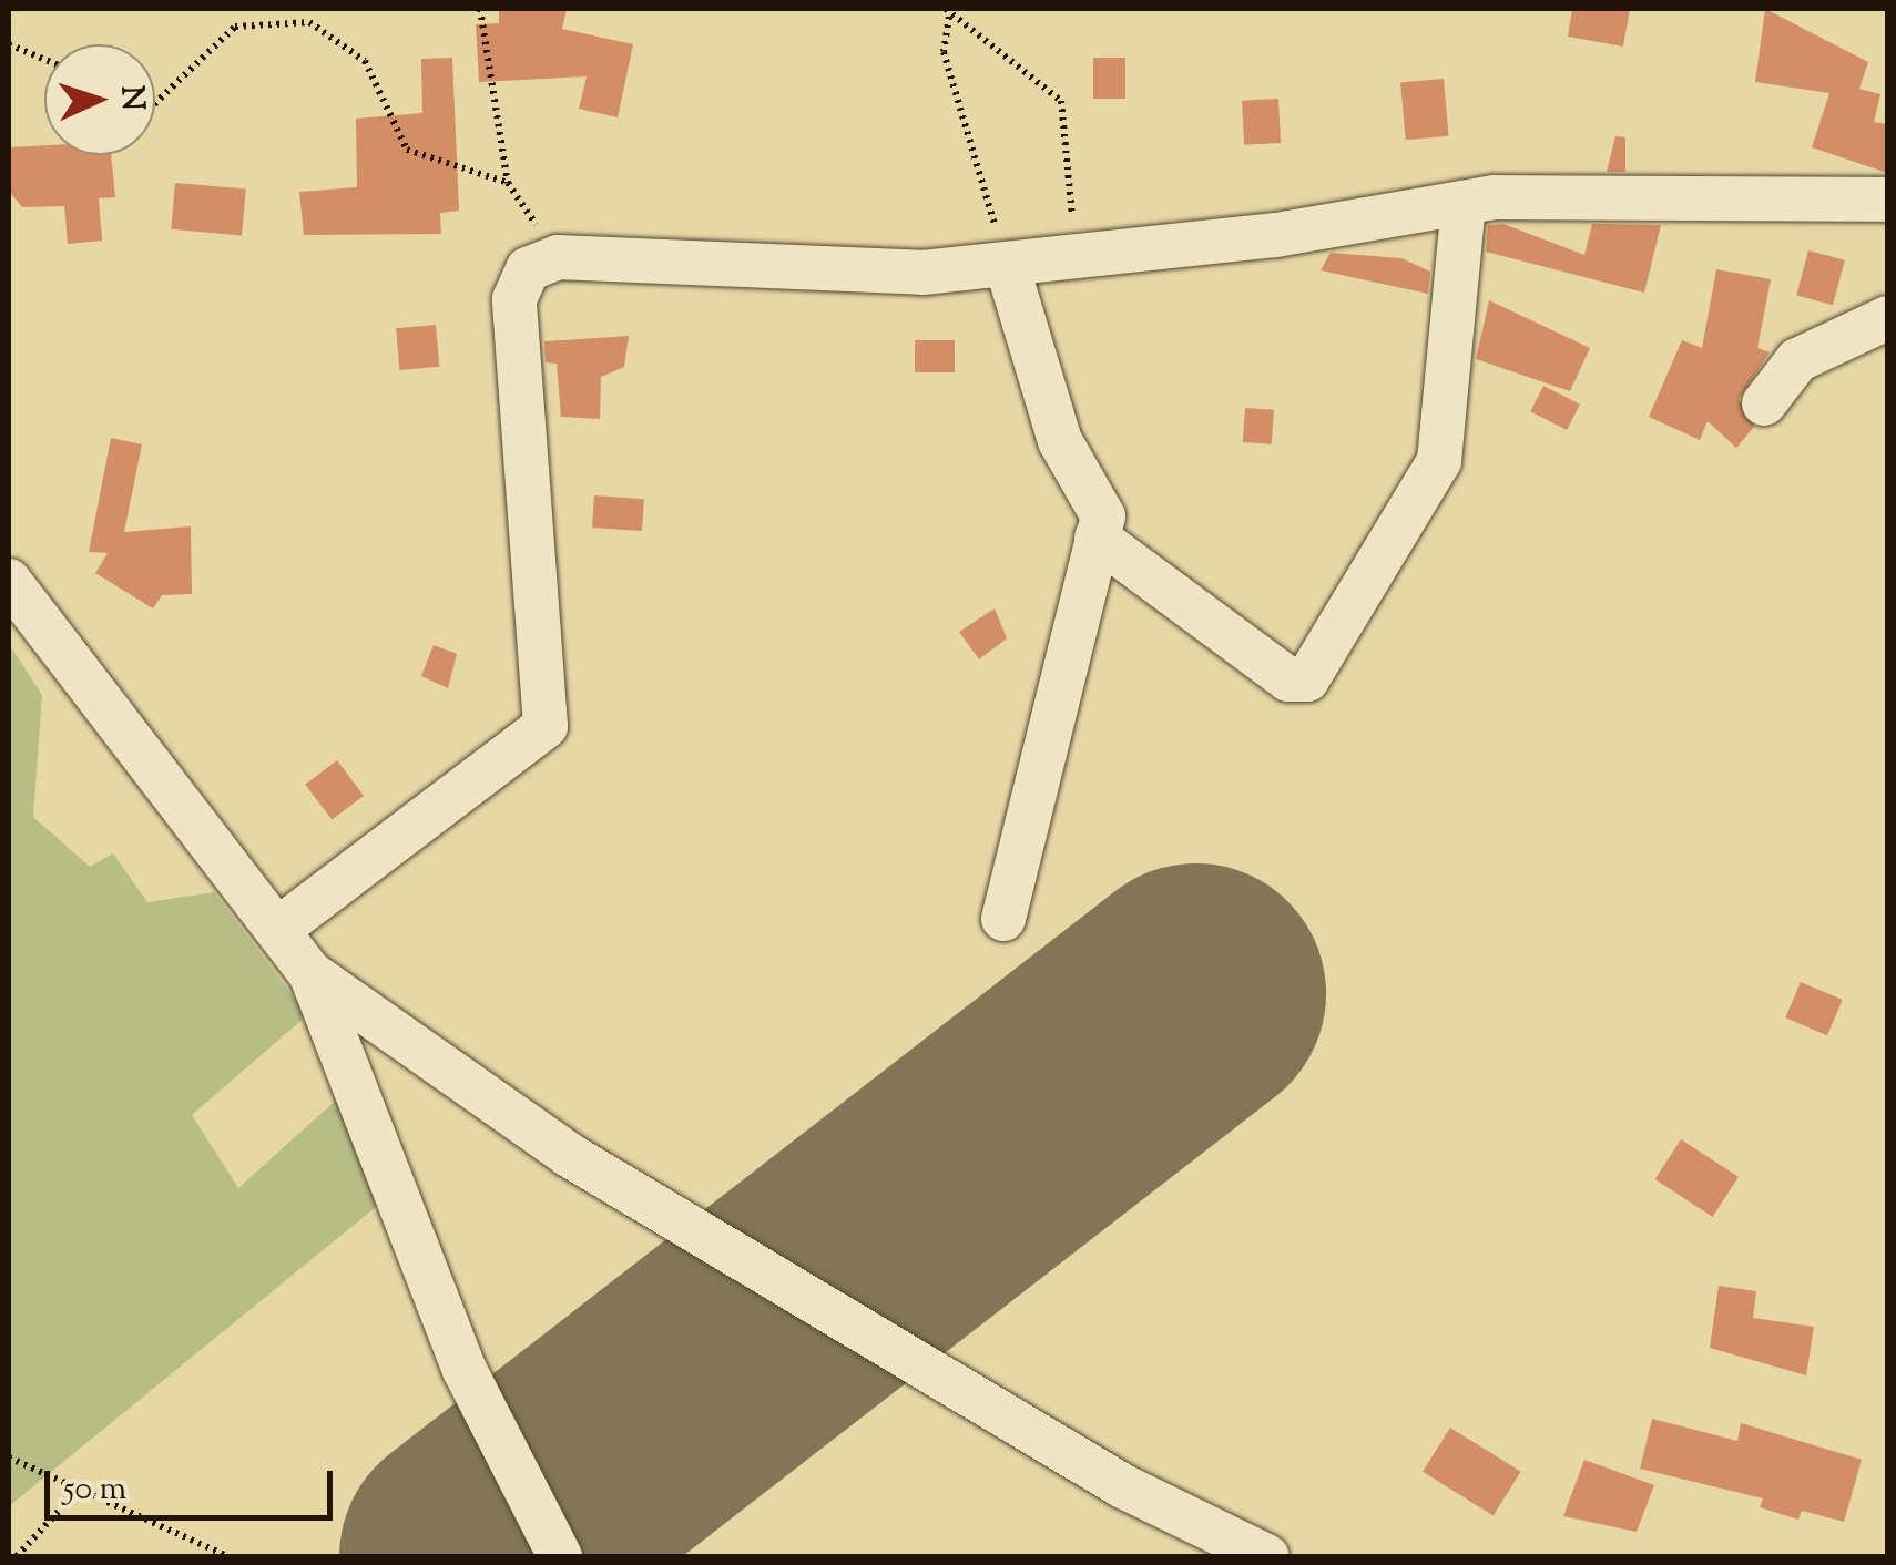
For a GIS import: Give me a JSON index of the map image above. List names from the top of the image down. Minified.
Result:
{"scale_bar":"50 m","north":"right"}
